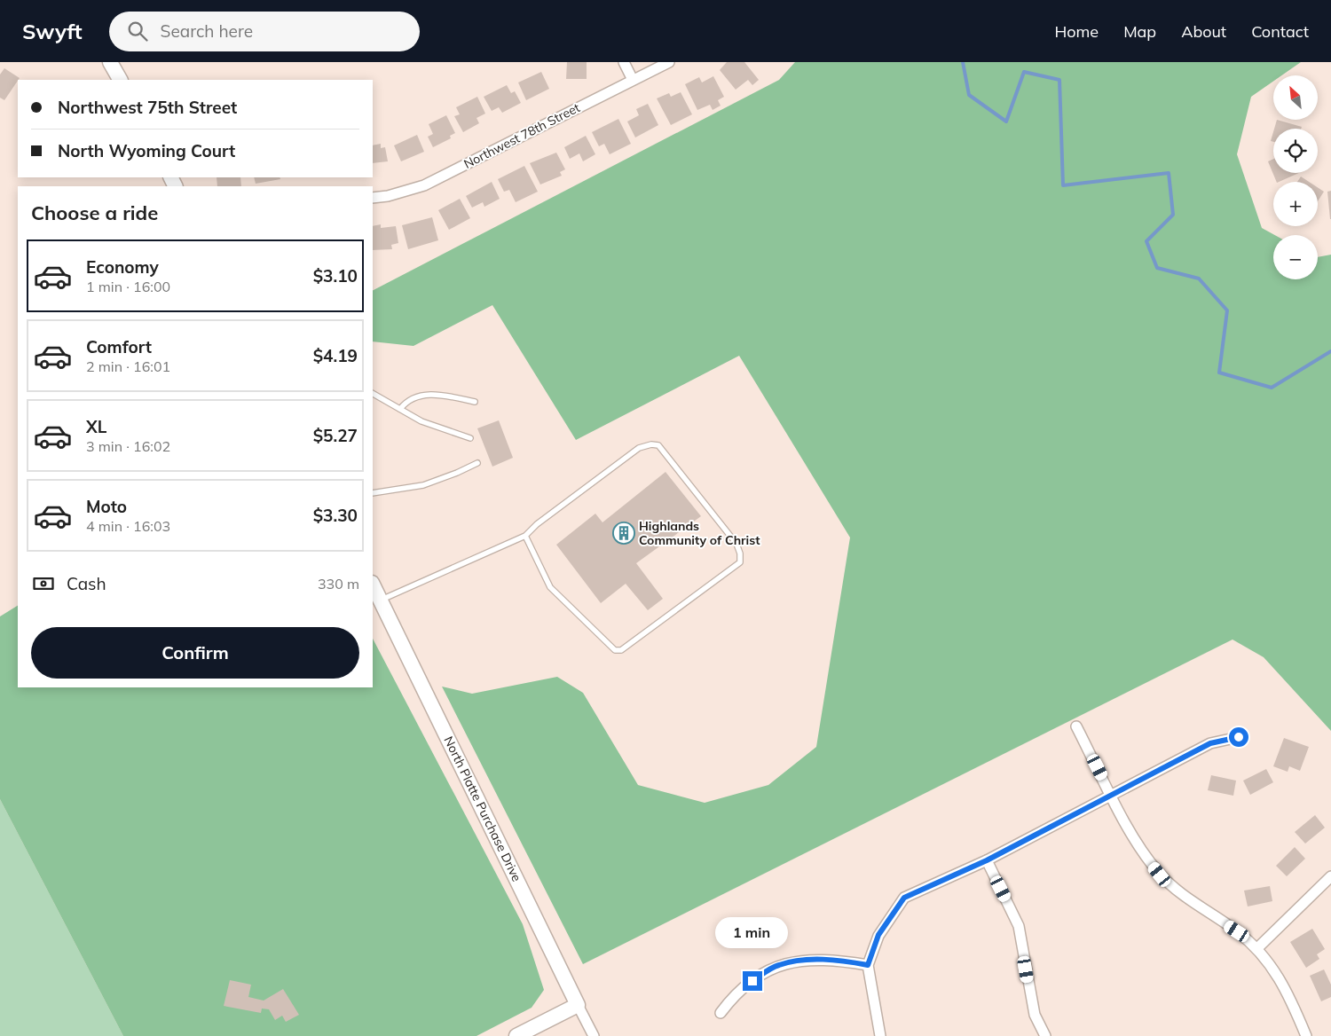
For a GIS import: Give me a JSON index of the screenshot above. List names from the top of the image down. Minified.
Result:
{"streets":{"street":["Northwest 78th Street","North Platte Purchase Drive"]},"places":{"building":["Highlands Community of Christ"]},"north":"top left","page":{"header":"Swyft","search":"Search here","nav":["Home","Map","About","Contact"],"map_buttons":["+","−"],"banner":["Northwest 75th Street","North Wyoming Court"],"heading":"Choose a ride","list":[{"name":"Economy","note":"1 min · 16:00","value":"$3.10"},{"name":"Comfort","note":"2 min · 16:01","value":"$4.19"},{"name":"XL","note":"3 min · 16:02","value":"$5.27"},{"name":"Moto","note":"4 min · 16:03","value":"$3.30"}],"pay":["Cash","330 m"],"buttons":"Confirm","bubble":"1 min"}}
